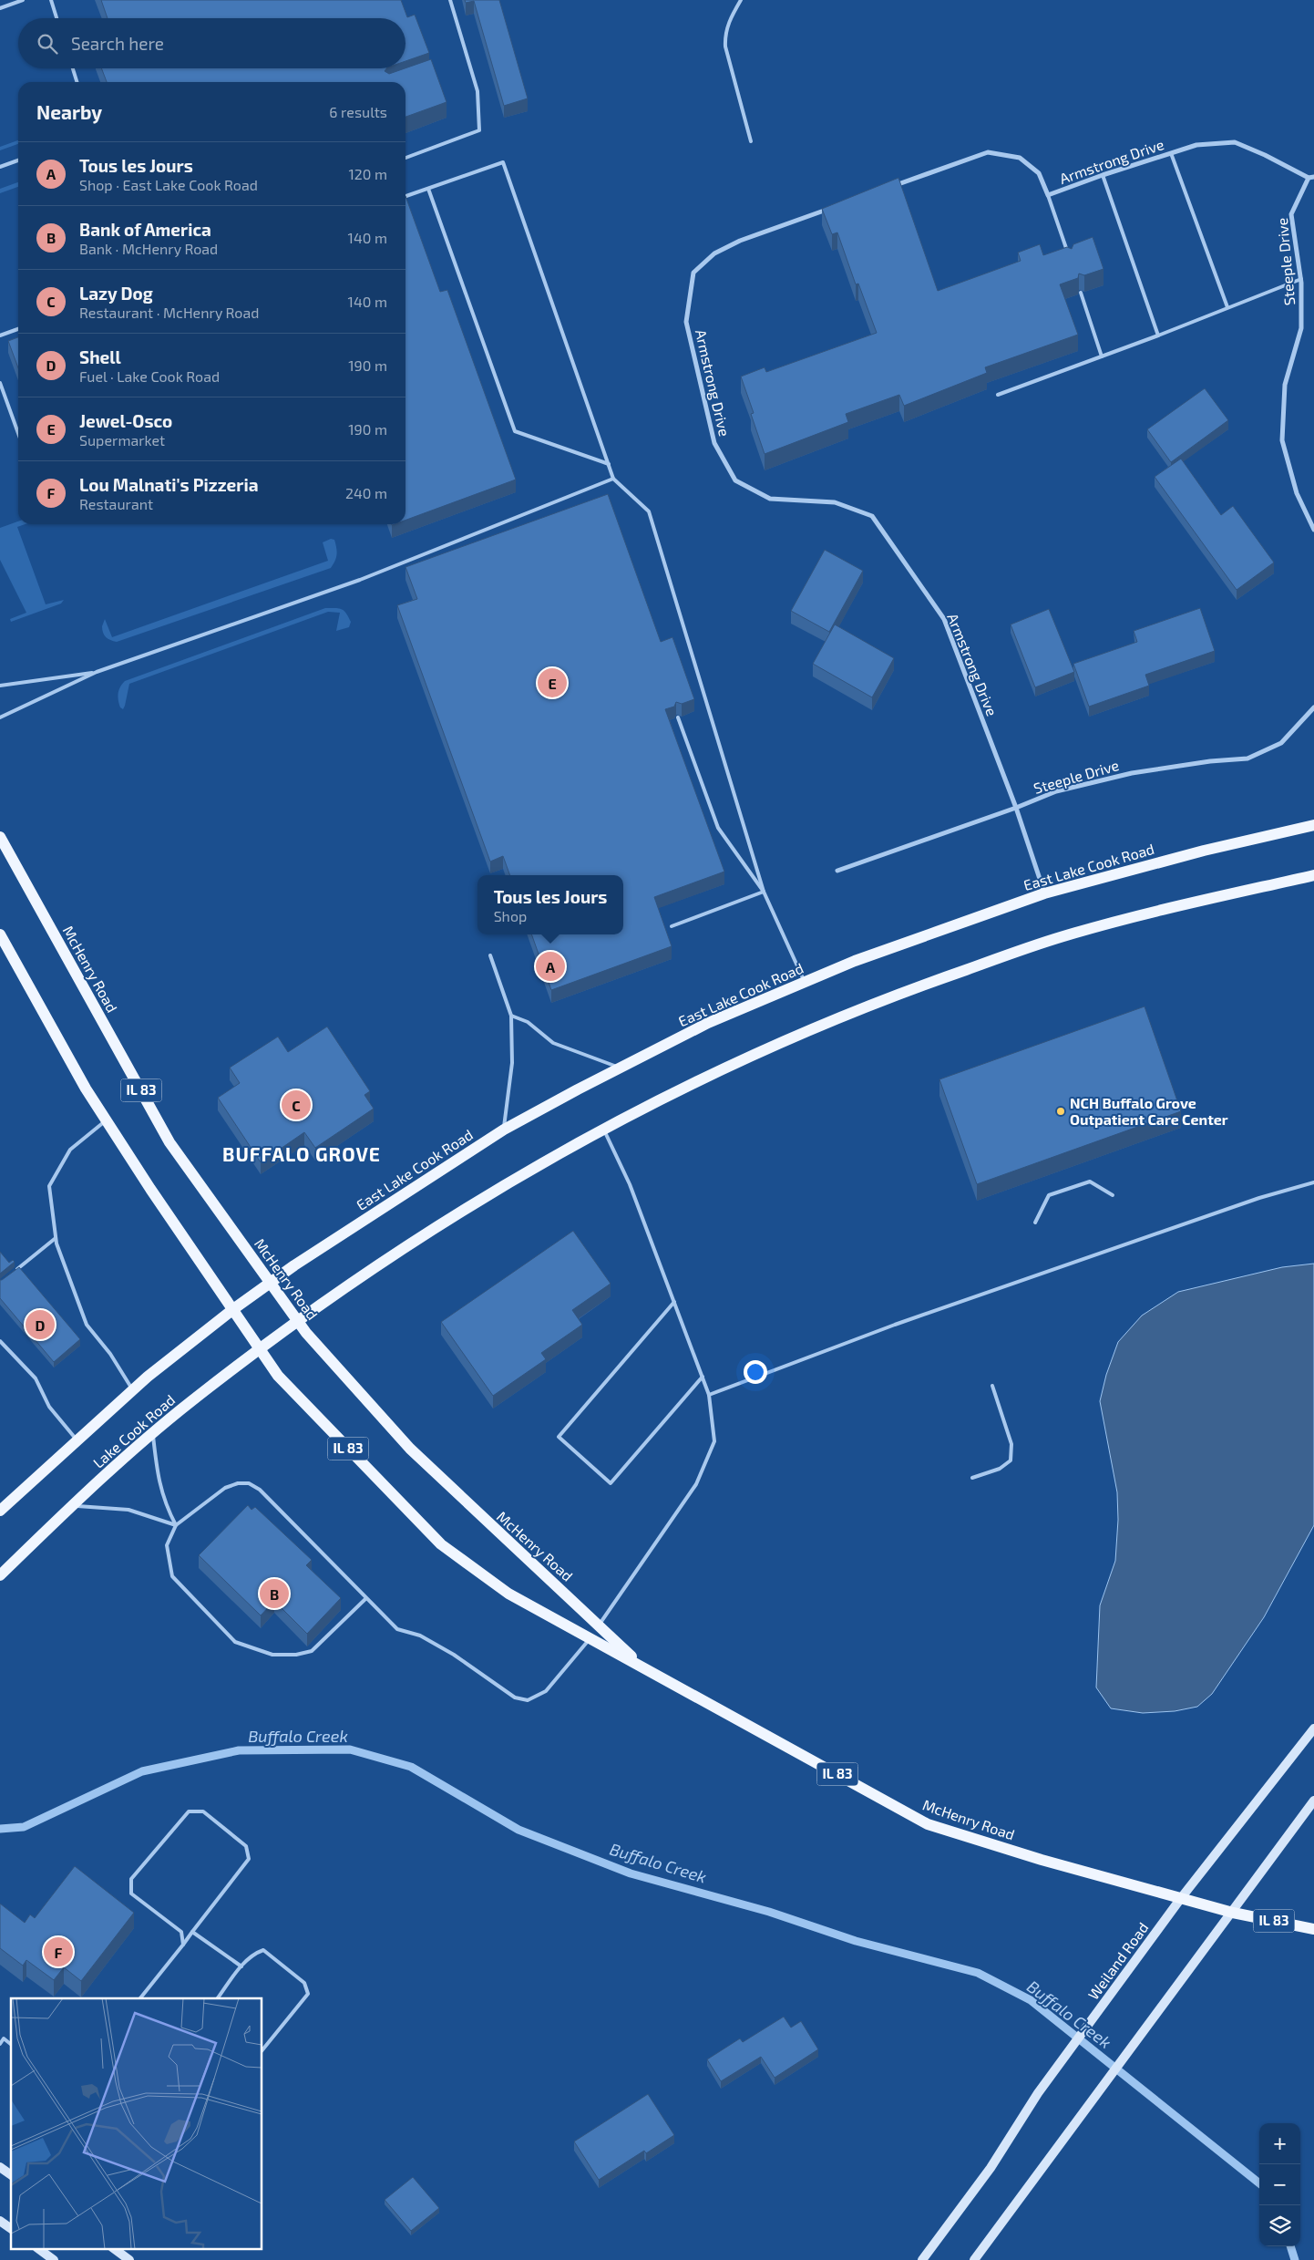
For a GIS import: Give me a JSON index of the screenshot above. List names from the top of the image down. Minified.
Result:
{"streets":{"main road":["East Lake Cook Road","McHenry Road","IL 83","Lake Cook Road","Weiland Road"],"street":["Armstrong Drive","Steeple Drive"]},"crossings":[["Armstrong Drive","Steeple Drive"],["Armstrong Drive","East Lake Cook Road"],["East Lake Cook Road","McHenry Road"],["East Lake Cook Road","Lake Cook Road"],["McHenry Road","Lake Cook Road"],["McHenry Road","Weiland Road"]],"districts":["BUFFALO GROVE"],"water":["Buffalo Creek"],"places":["NCH Buffalo Grove Outpatient Care Center"],"page":{"search":"Search here","heading":["Nearby","6 results"],"list":[{"mark":"A","name":"Tous les Jours","note":"Shop · East Lake Cook Road","value":"120 m"},{"mark":"B","name":"Bank of America","note":"Bank · McHenry Road","value":"140 m"},{"mark":"C","name":"Lazy Dog","note":"Restaurant · McHenry Road","value":"140 m"},{"mark":"D","name":"Shell","note":"Fuel · Lake Cook Road","value":"190 m"},{"mark":"E","name":"Jewel-Osco","note":"Supermarket","value":"190 m"},{"mark":"F","name":"Lou Malnati's Pizzeria","note":"Restaurant","value":"240 m"}],"pins":["E","A","C","D","B","F"],"popup":["Tous les Jours","Shop"],"map_buttons":["+","−"]}}
